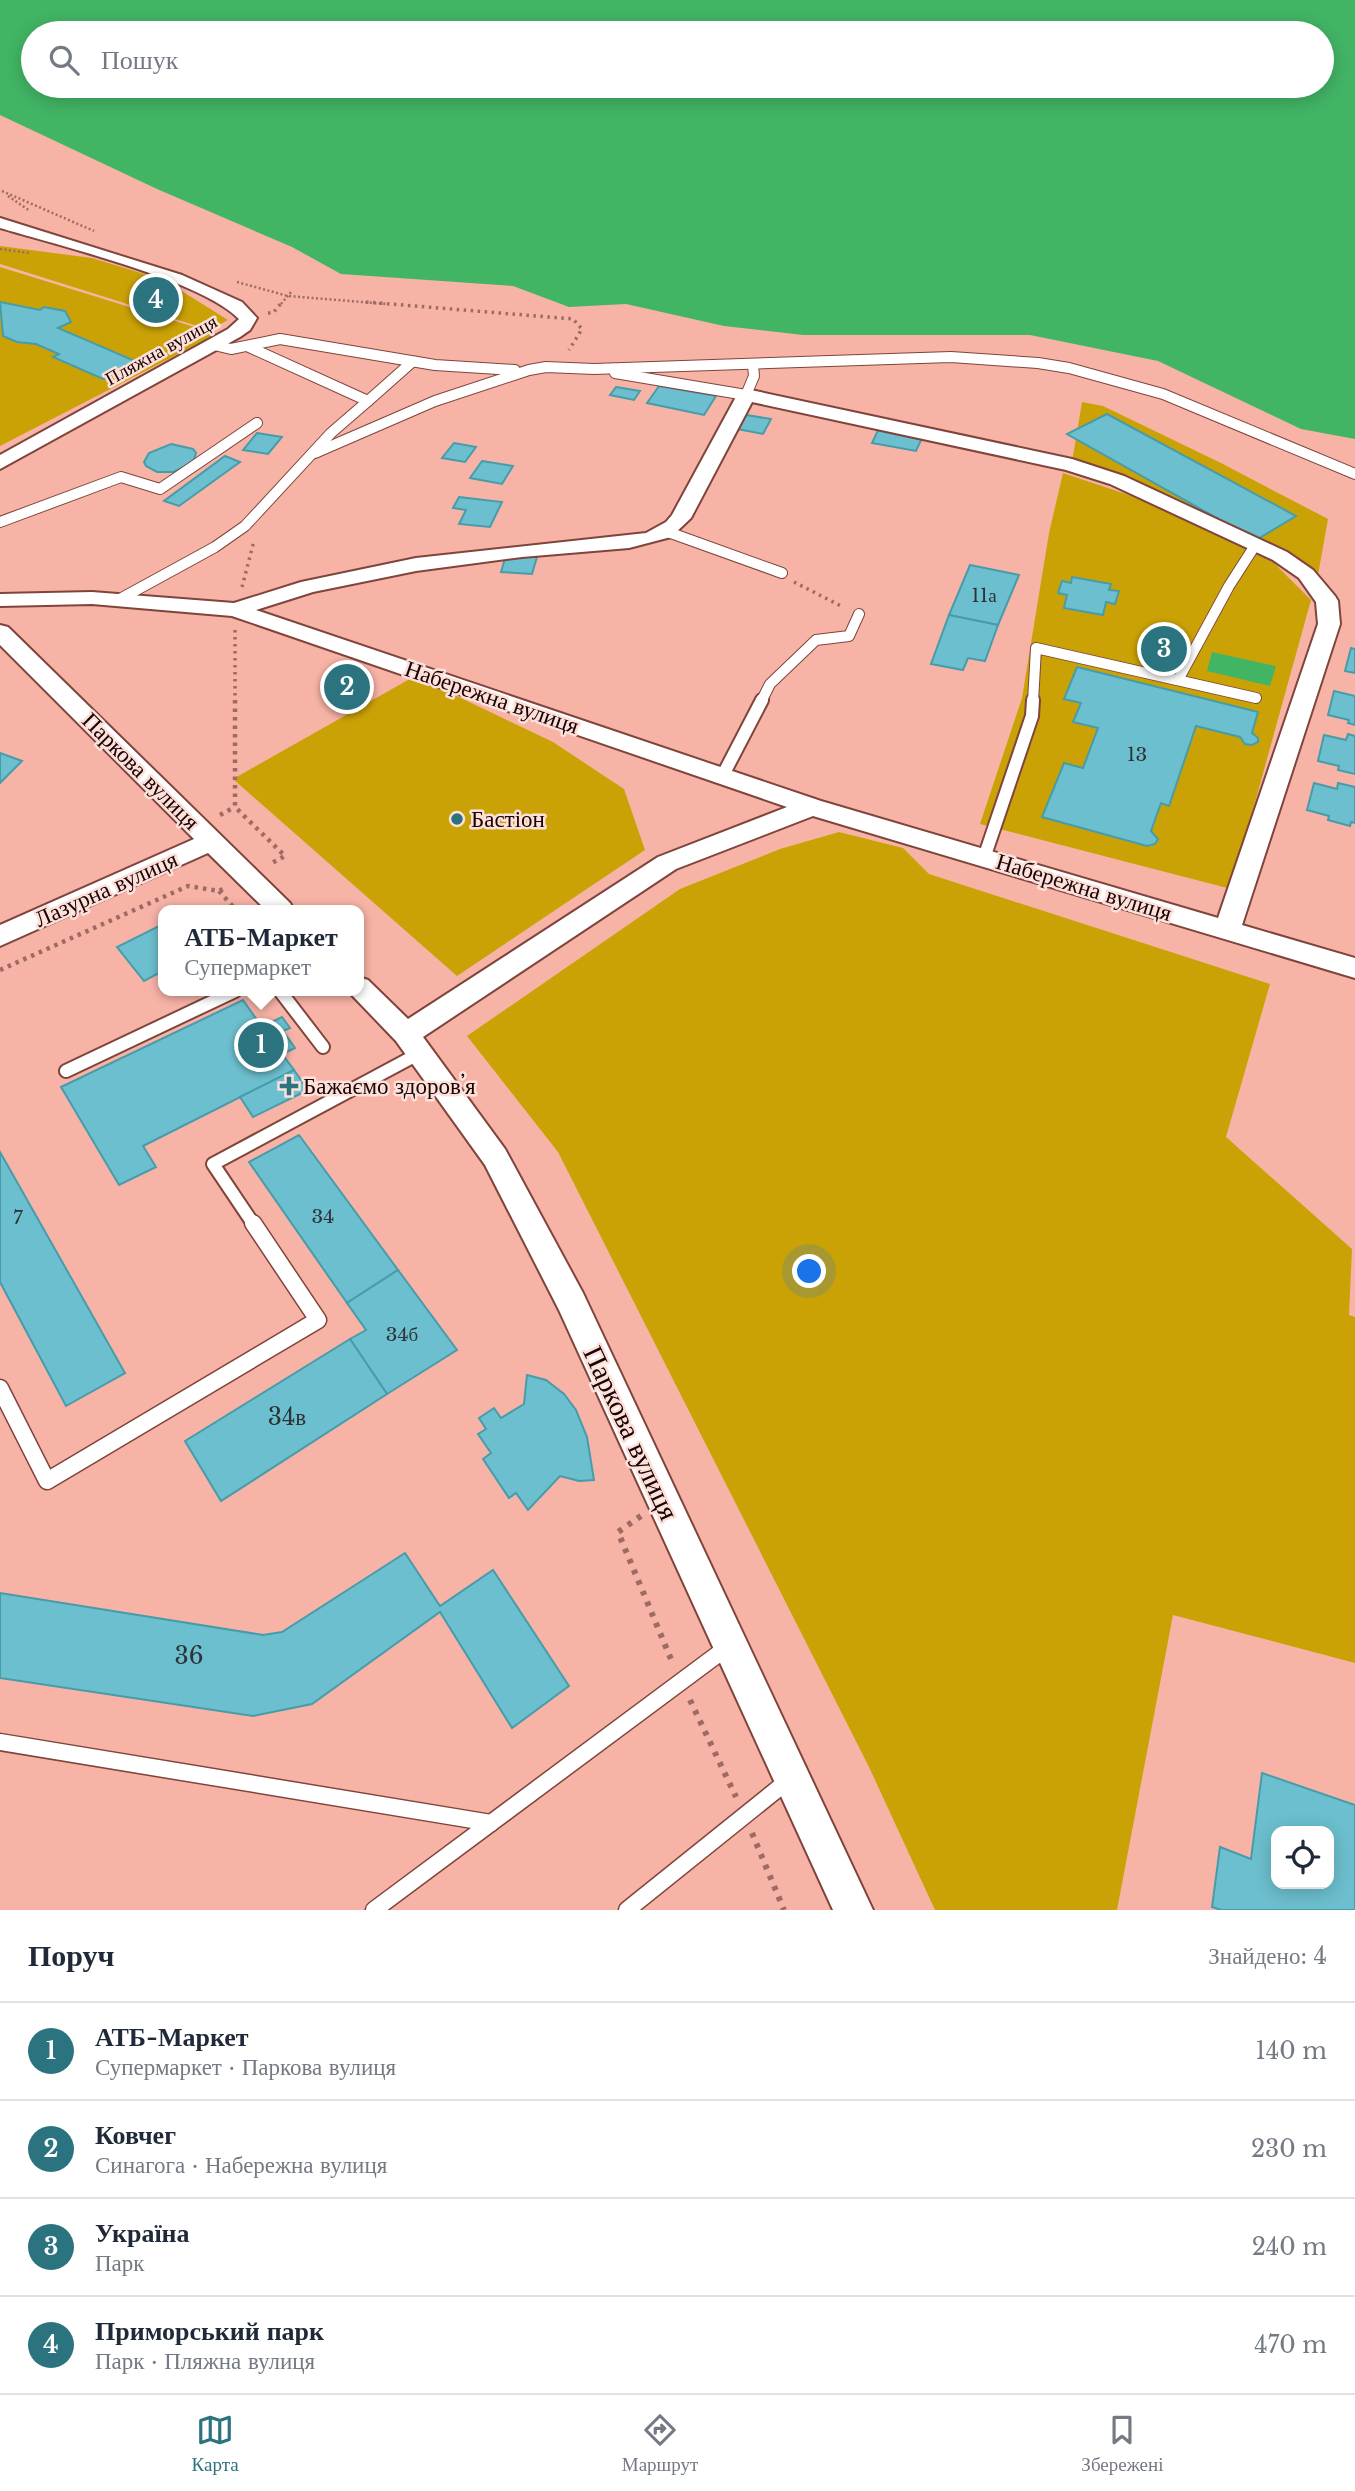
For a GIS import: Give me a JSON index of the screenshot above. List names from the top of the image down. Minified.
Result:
{"streets":{"street":["Пляжна вулиця","Набережна вулиця","Паркова вулиця","Лазурна вулиця"]},"crossings":[["Паркова вулиця","Лазурна вулиця"]],"places":{"other":["Бастіон"],"health":["Бажаємо здоровʼя"]},"house_numbers":["11а","13","34","7","34б","34в","36"],"page":{"search":"Пошук","pins":["4","3","2","1"],"popup":["АТБ-Маркет","Супермаркет"],"heading":["Поруч","Знайдено: 4"],"list":[{"mark":"1","name":"АТБ-Маркет","note":"Супермаркет · Паркова вулиця","value":"140 m"},{"mark":"2","name":"Ковчег","note":"Синагога · Набережна вулиця","value":"230 m"},{"mark":"3","name":"Україна","note":"Парк","value":"240 m"},{"mark":"4","name":"Приморський парк","note":"Парк · Пляжна вулиця","value":"470 m"}],"nav":["Карта","Маршрут","Збережені"]}}
